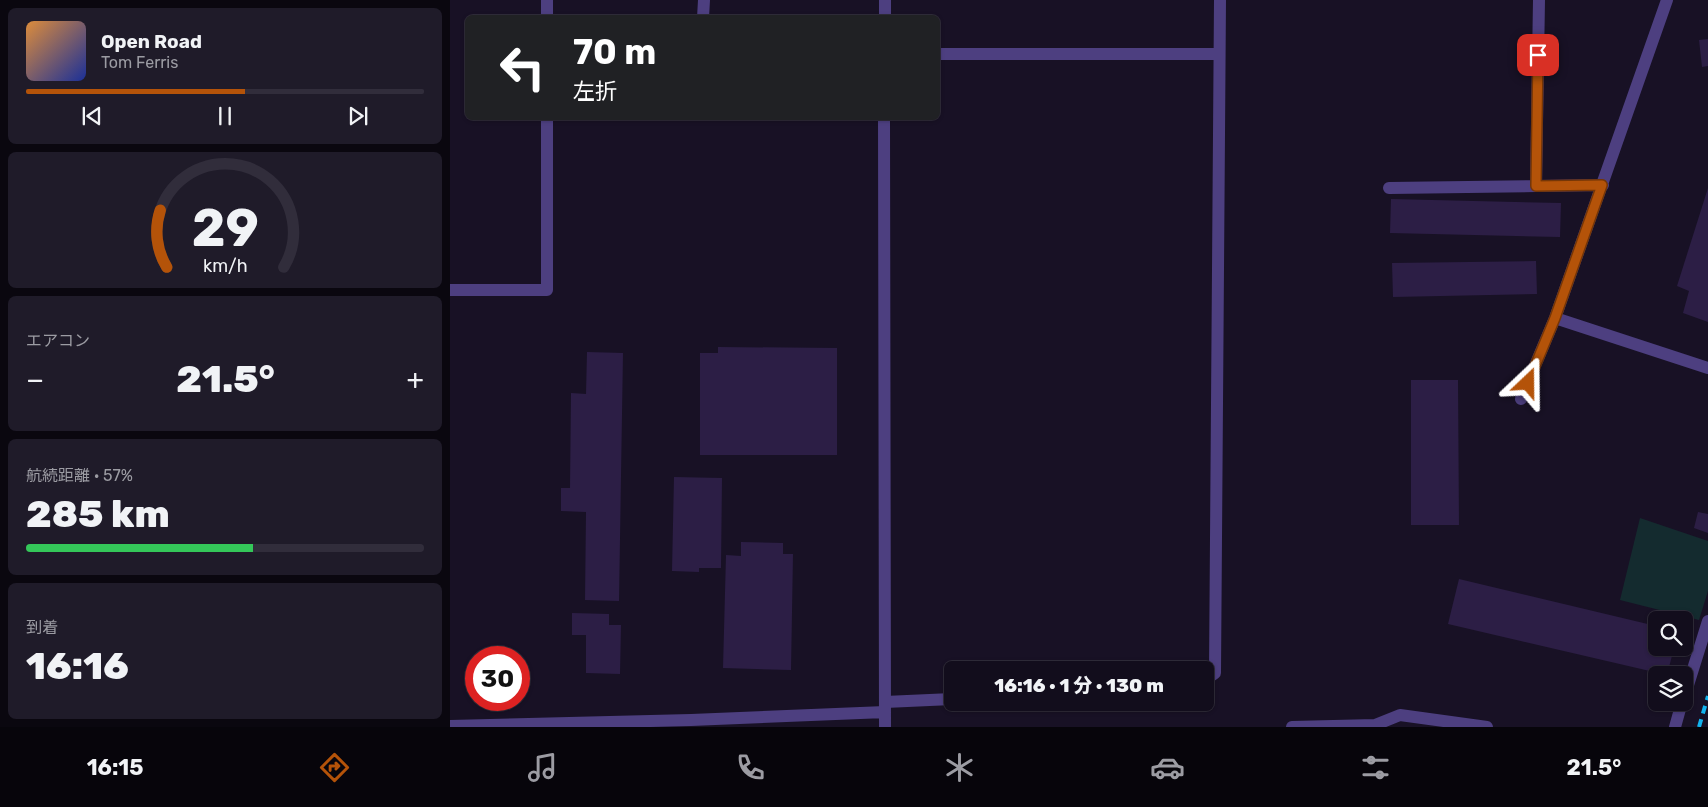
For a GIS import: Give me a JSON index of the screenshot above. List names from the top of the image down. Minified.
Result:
{"page":{"turn":["70 m","左折"],"song":["Open Road","Tom Ferris"],"tile":["エアコン",["航続距離 · 57%","285 km"],["到着","16:16"]],"heat":["−","21.5°","+"],"limit":"30","trip":"16:16 · 1 分 · 130 m","tabs":["16:15","21.5°"],"gauge":["29","km/h"]}}
